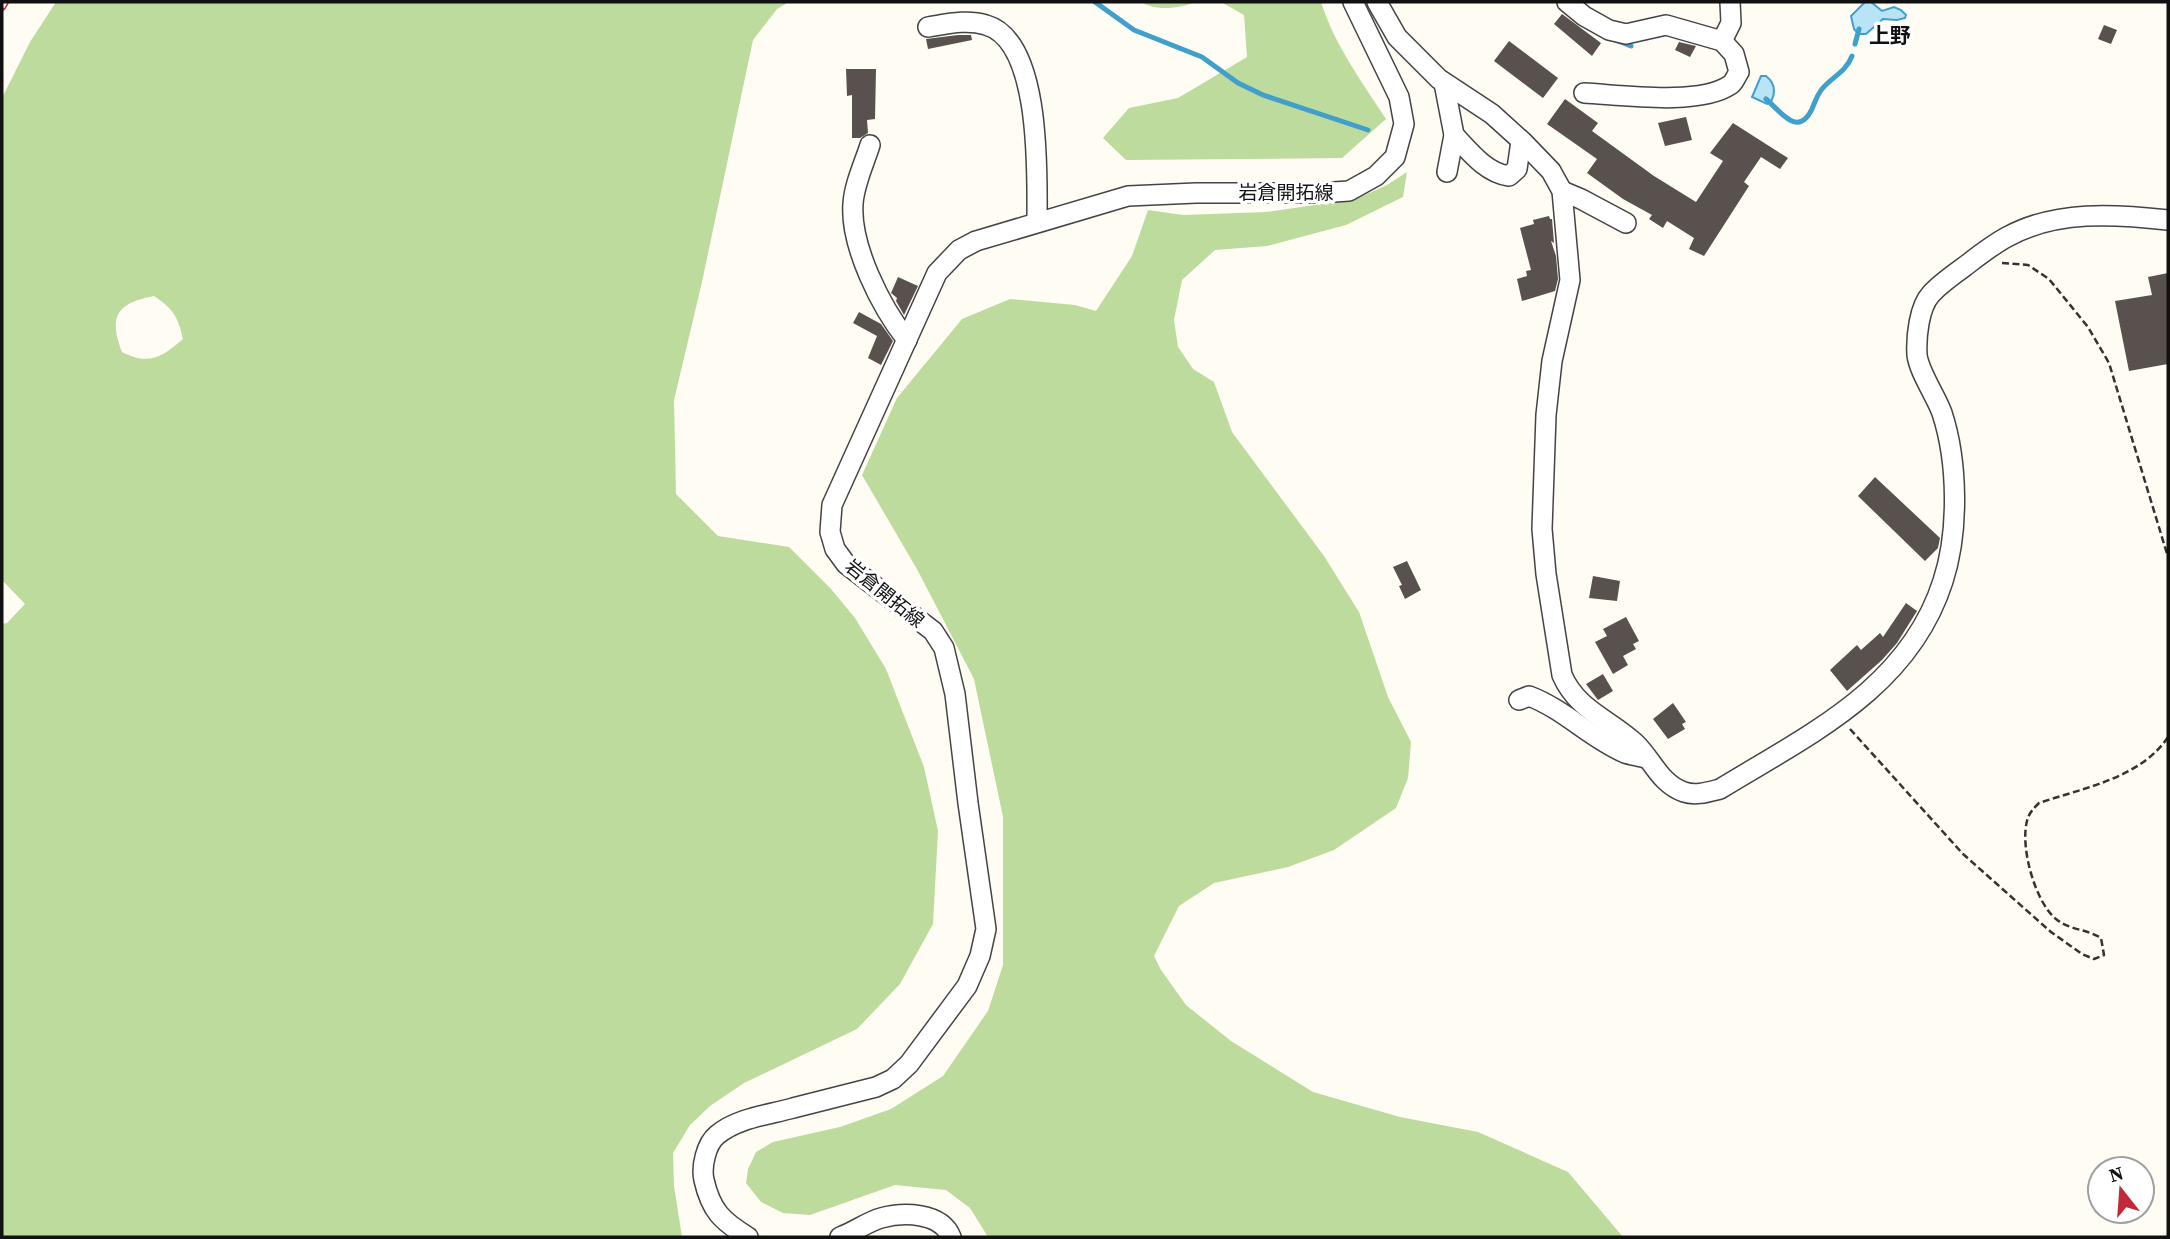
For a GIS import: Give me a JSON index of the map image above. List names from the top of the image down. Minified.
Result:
{"streets":{"street":["岩倉開拓線"]},"districts":["上野"],"north":"top"}
